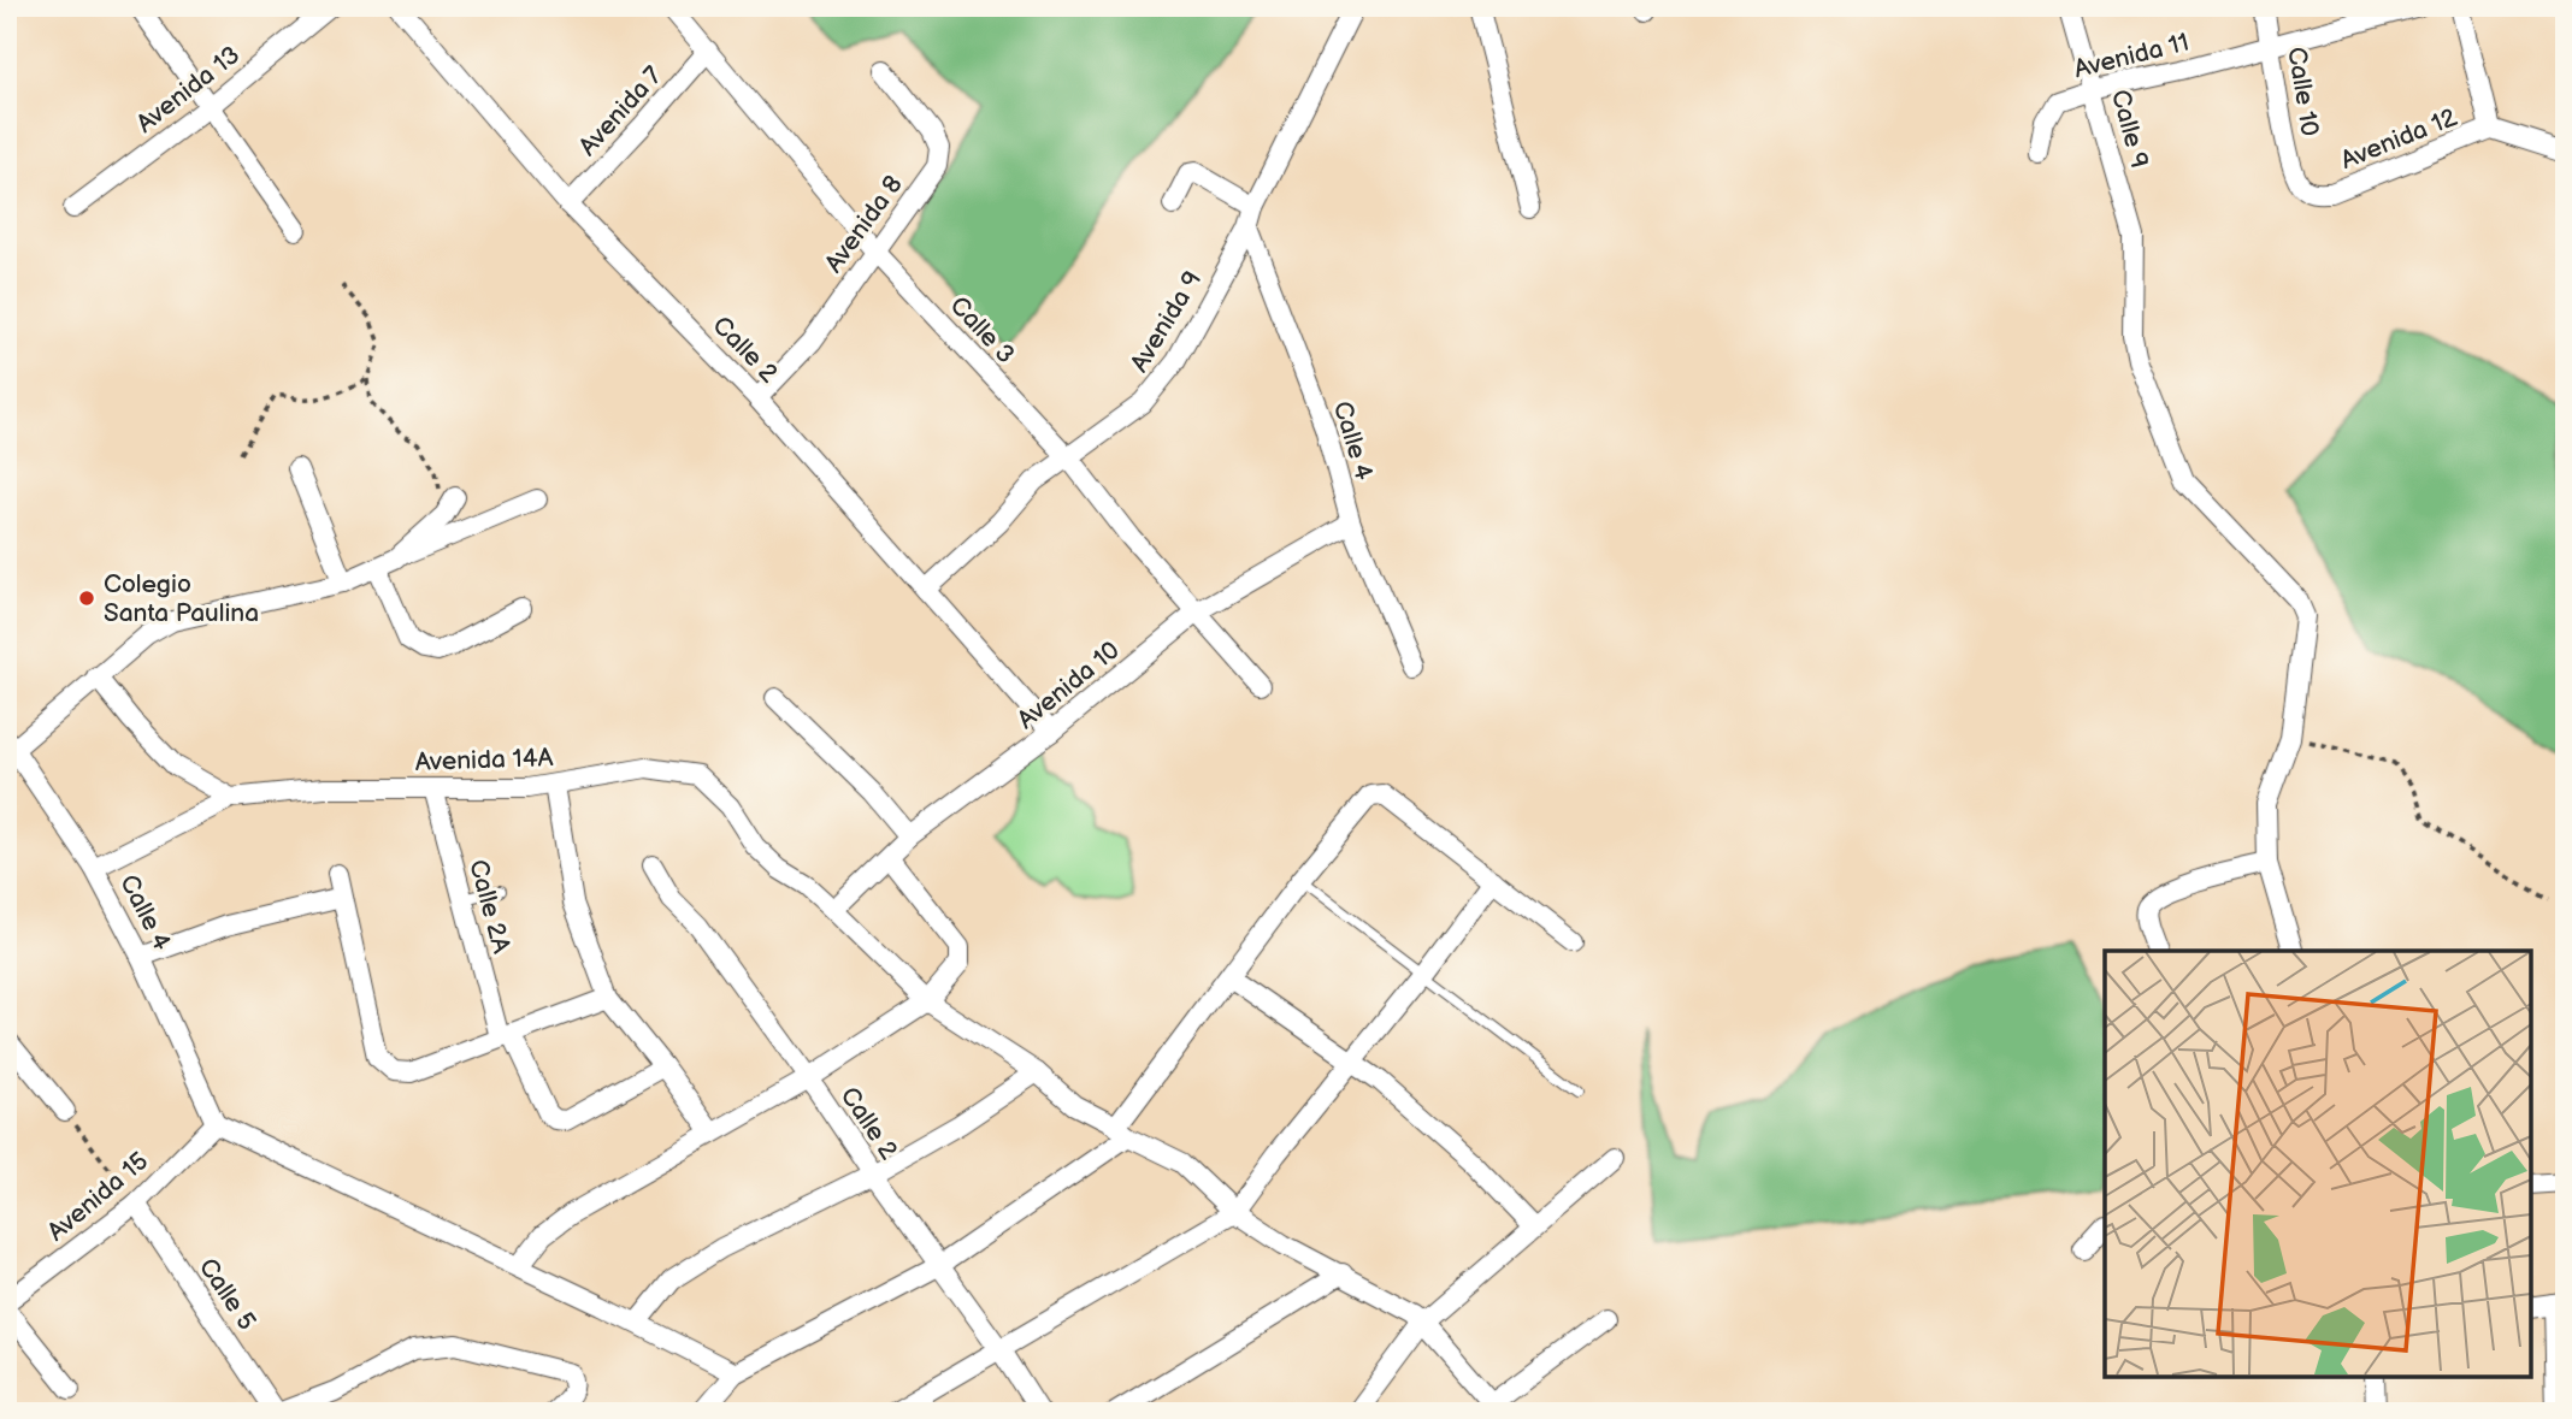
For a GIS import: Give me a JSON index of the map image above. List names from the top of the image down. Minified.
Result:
{"streets":{"street":["Avenida 11","Avenida 13","Calle 10","Avenida 7","Calle 9","Avenida 12","Avenida 8","Avenida 9","Calle 3","Calle 2","Calle 4","Avenida 10","Avenida 14A","Calle 2A","Avenida 15","Calle 5"]},"crossings":[["Avenida 11","Calle 10"],["Avenida 11","Calle 9"],["Calle 10","Avenida 12"],["Avenida 7","Calle 3"],["Avenida 7","Calle 2"],["Avenida 8","Calle 3"],["Avenida 8","Calle 2"],["Avenida 9","Calle 3"],["Avenida 9","Calle 2"],["Avenida 9","Calle 4"],["Calle 3","Avenida 10"],["Calle 2","Avenida 10"],["Calle 4","Avenida 10"],["Calle 4","Avenida 15"],["Avenida 10","Avenida 14A"],["Avenida 14A","Calle 2A"],["Avenida 15","Calle 5"]],"places":["Colegio Santa Paulina"]}
